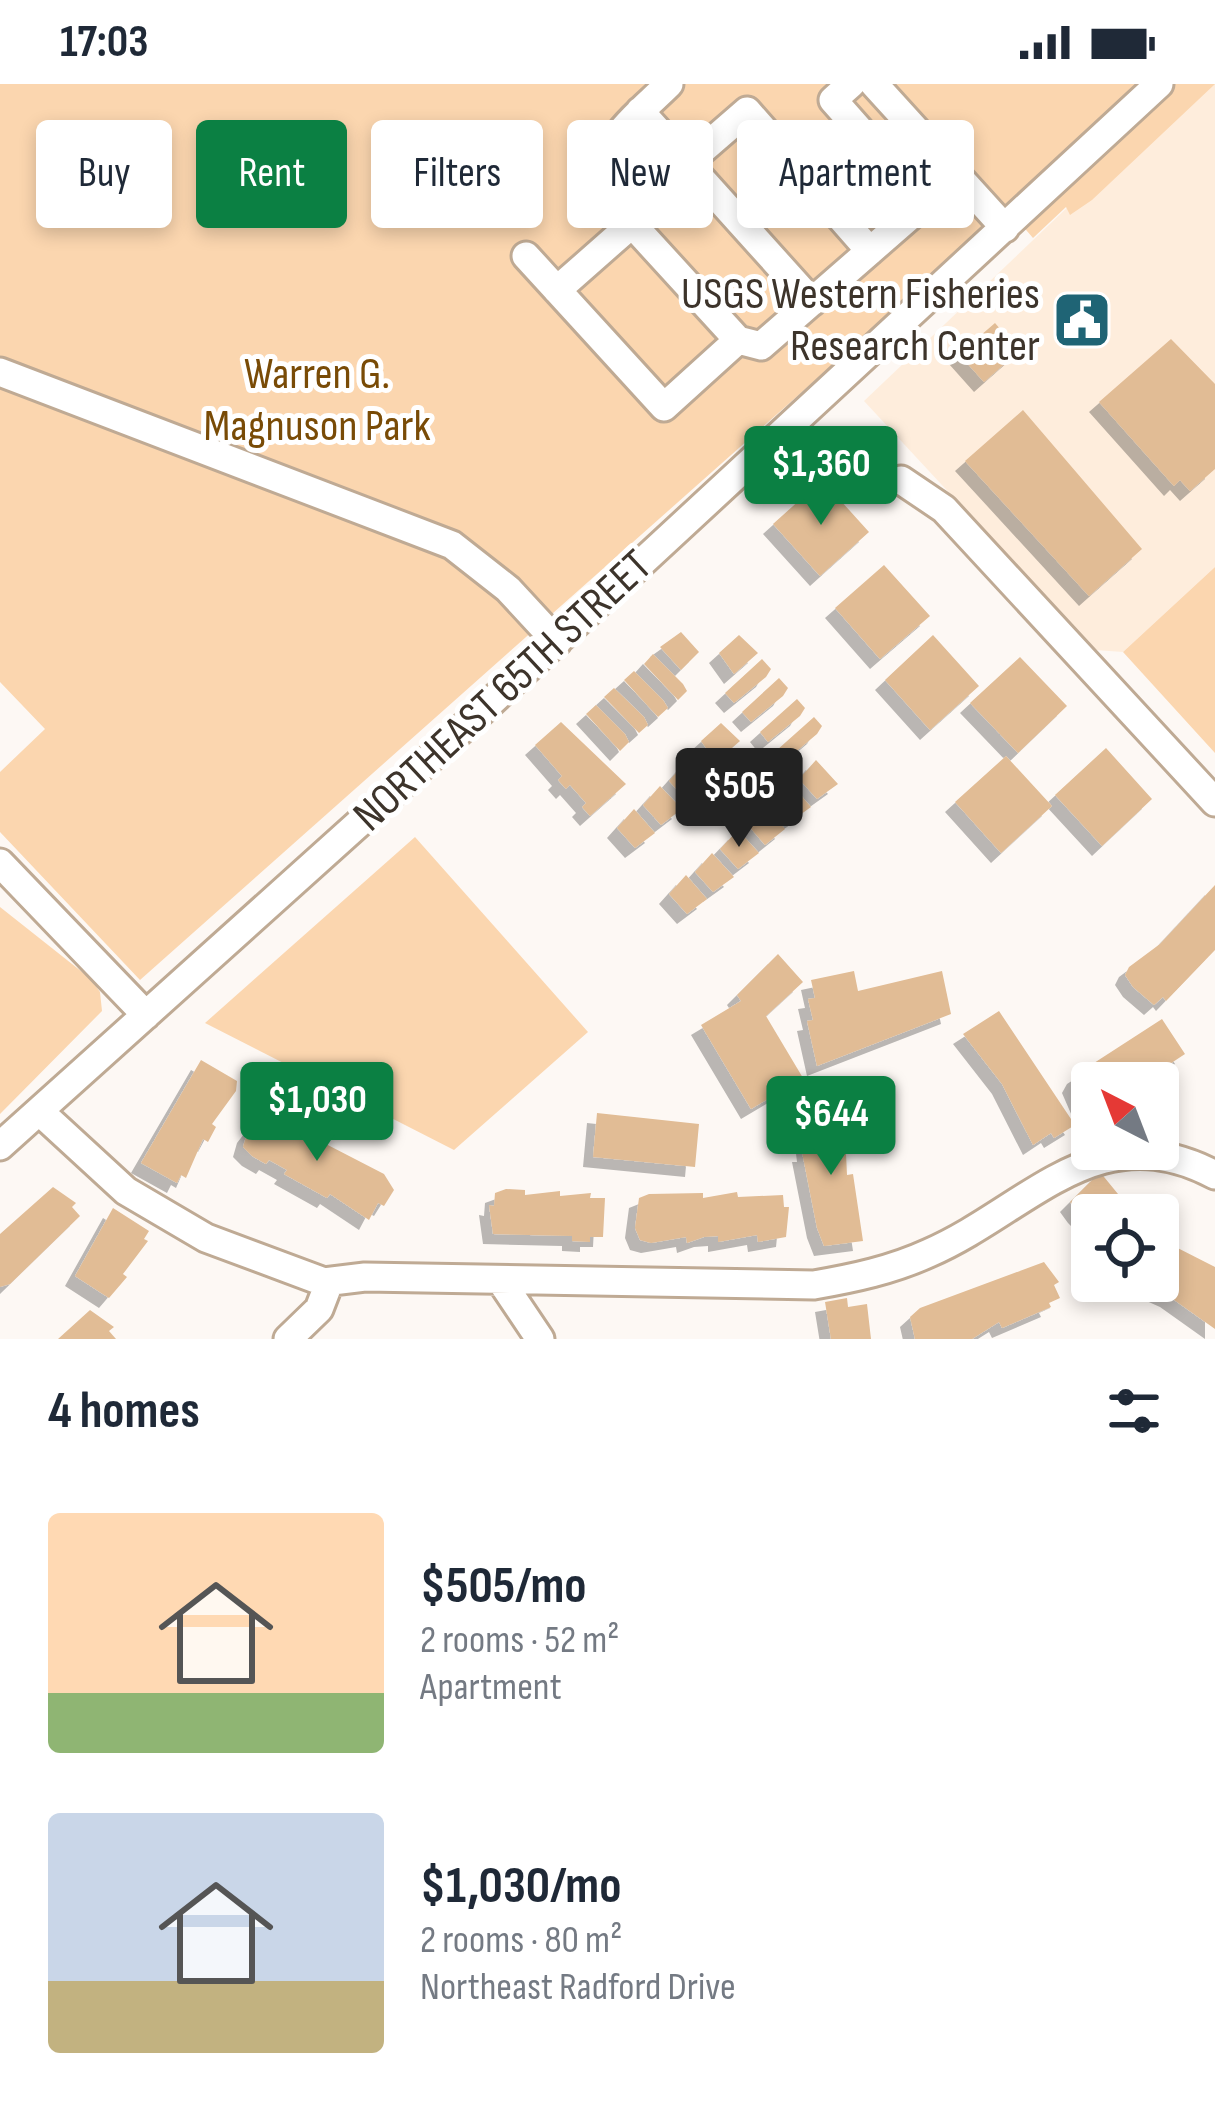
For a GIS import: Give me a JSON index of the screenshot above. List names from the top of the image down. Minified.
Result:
{"streets":{"street":["NORTHEAST 65TH STREET"]},"parks":["Warren G. Magnuson Park"],"places":{"public building":["USGS Western Fisheries Research Center"]},"north":"top left","page":{"status":"17:03","chip":["Buy","Rent","Filters","New","Apartment"],"price":["$1,360","$505","$1,030","$644"],"heading":"4 homes","list":[{"name":"$505/mo","note":"2 rooms · 52 m² · Apartment"},{"name":"$1,030/mo","note":"2 rooms · 80 m² · Northeast Radford Drive"}]}}
